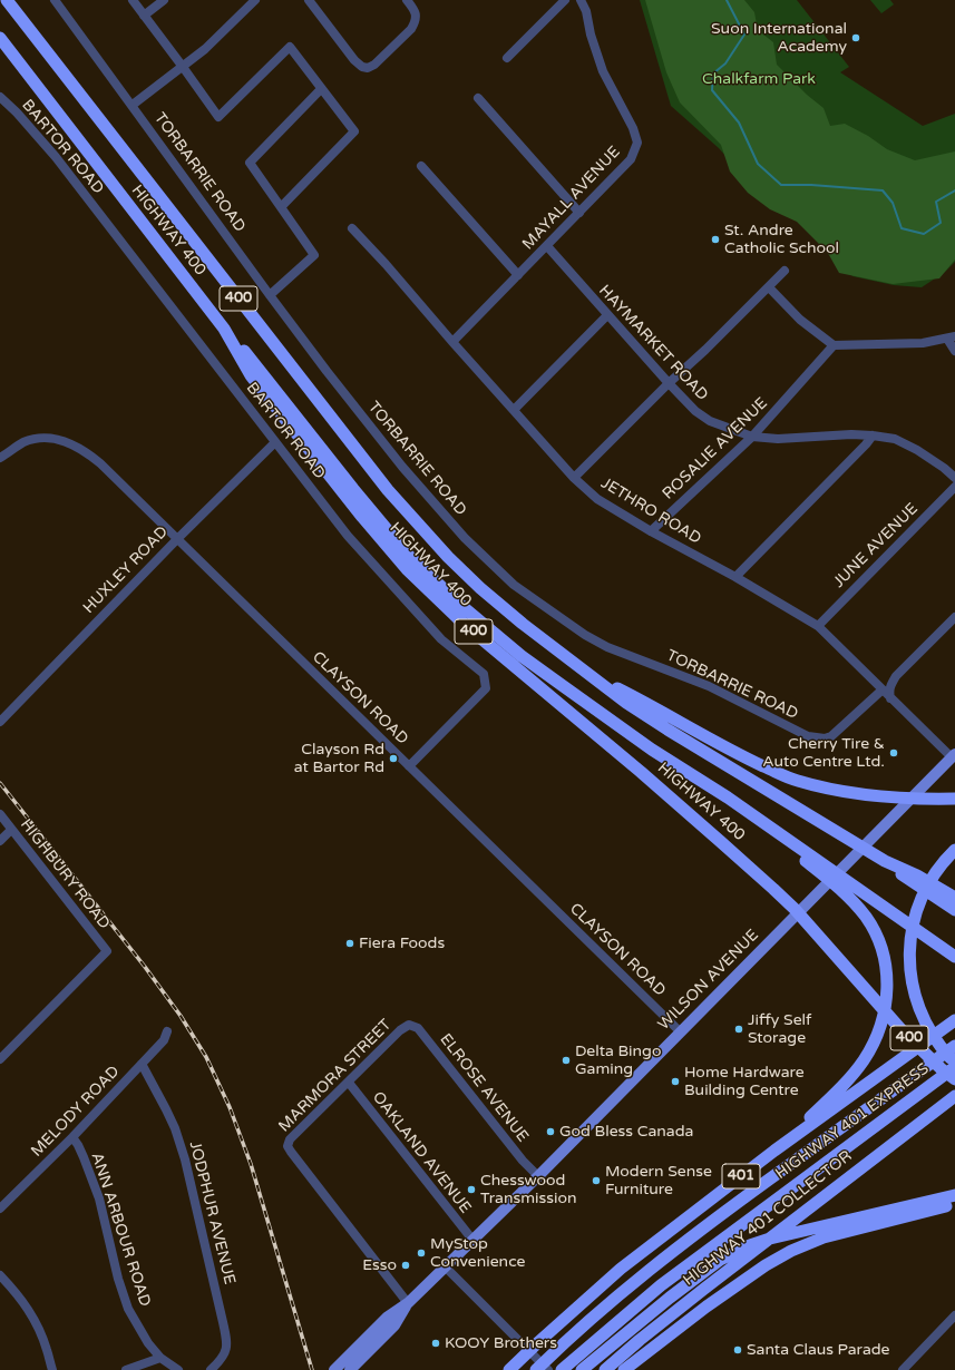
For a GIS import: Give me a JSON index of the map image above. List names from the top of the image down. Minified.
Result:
{"streets":{"highway":["HIGHWAY 400","400","HIGHWAY 401 EXPRESS","401","HIGHWAY 401 COLLECTOR"],"main road":["WILSON AVENUE"],"street":["BARTOR ROAD","TORBARRIE ROAD","MAYALL AVENUE","HAYMARKET ROAD","ROSALIE AVENUE","JETHRO ROAD","JUNE AVENUE","HUXLEY ROAD","CLAYSON ROAD","HIGHBURY ROAD","MARMORA STREET","ELROSE AVENUE","MELODY ROAD","OAKLAND AVENUE","JODPHUR AVENUE","ANN ARBOUR ROAD"]},"crossings":[["BARTOR ROAD","HUXLEY ROAD"],["BARTOR ROAD","CLAYSON ROAD"],["TORBARRIE ROAD","JETHRO ROAD"],["MAYALL AVENUE","HAYMARKET ROAD"],["MAYALL AVENUE","JETHRO ROAD"],["HAYMARKET ROAD","ROSALIE AVENUE"],["ROSALIE AVENUE","JETHRO ROAD"],["JETHRO ROAD","JUNE AVENUE"],["JETHRO ROAD","WILSON AVENUE"],["HUXLEY ROAD","CLAYSON ROAD"],["CLAYSON ROAD","WILSON AVENUE"],["WILSON AVENUE","MARMORA STREET"],["WILSON AVENUE","ELROSE AVENUE"],["WILSON AVENUE","OAKLAND AVENUE"],["MARMORA STREET","ELROSE AVENUE"],["MARMORA STREET","OAKLAND AVENUE"],["MELODY ROAD","JODPHUR AVENUE"],["MELODY ROAD","ANN ARBOUR ROAD"]],"parks":["Chalkfarm Park"],"places":["Suon International Academy","St. Andre Catholic School","Cherry Tire & Auto Centre Ltd.","Clayson Rd at Bartor Rd","Fiera Foods","Jiffy Self Storage","Delta Bingo Gaming","Home Hardware Building Centre","God Bless Canada","Modern Sense Furniture","Chesswood Transmission","MyStop Convenience","Esso","KOOY Brothers","Santa Claus Parade"]}
